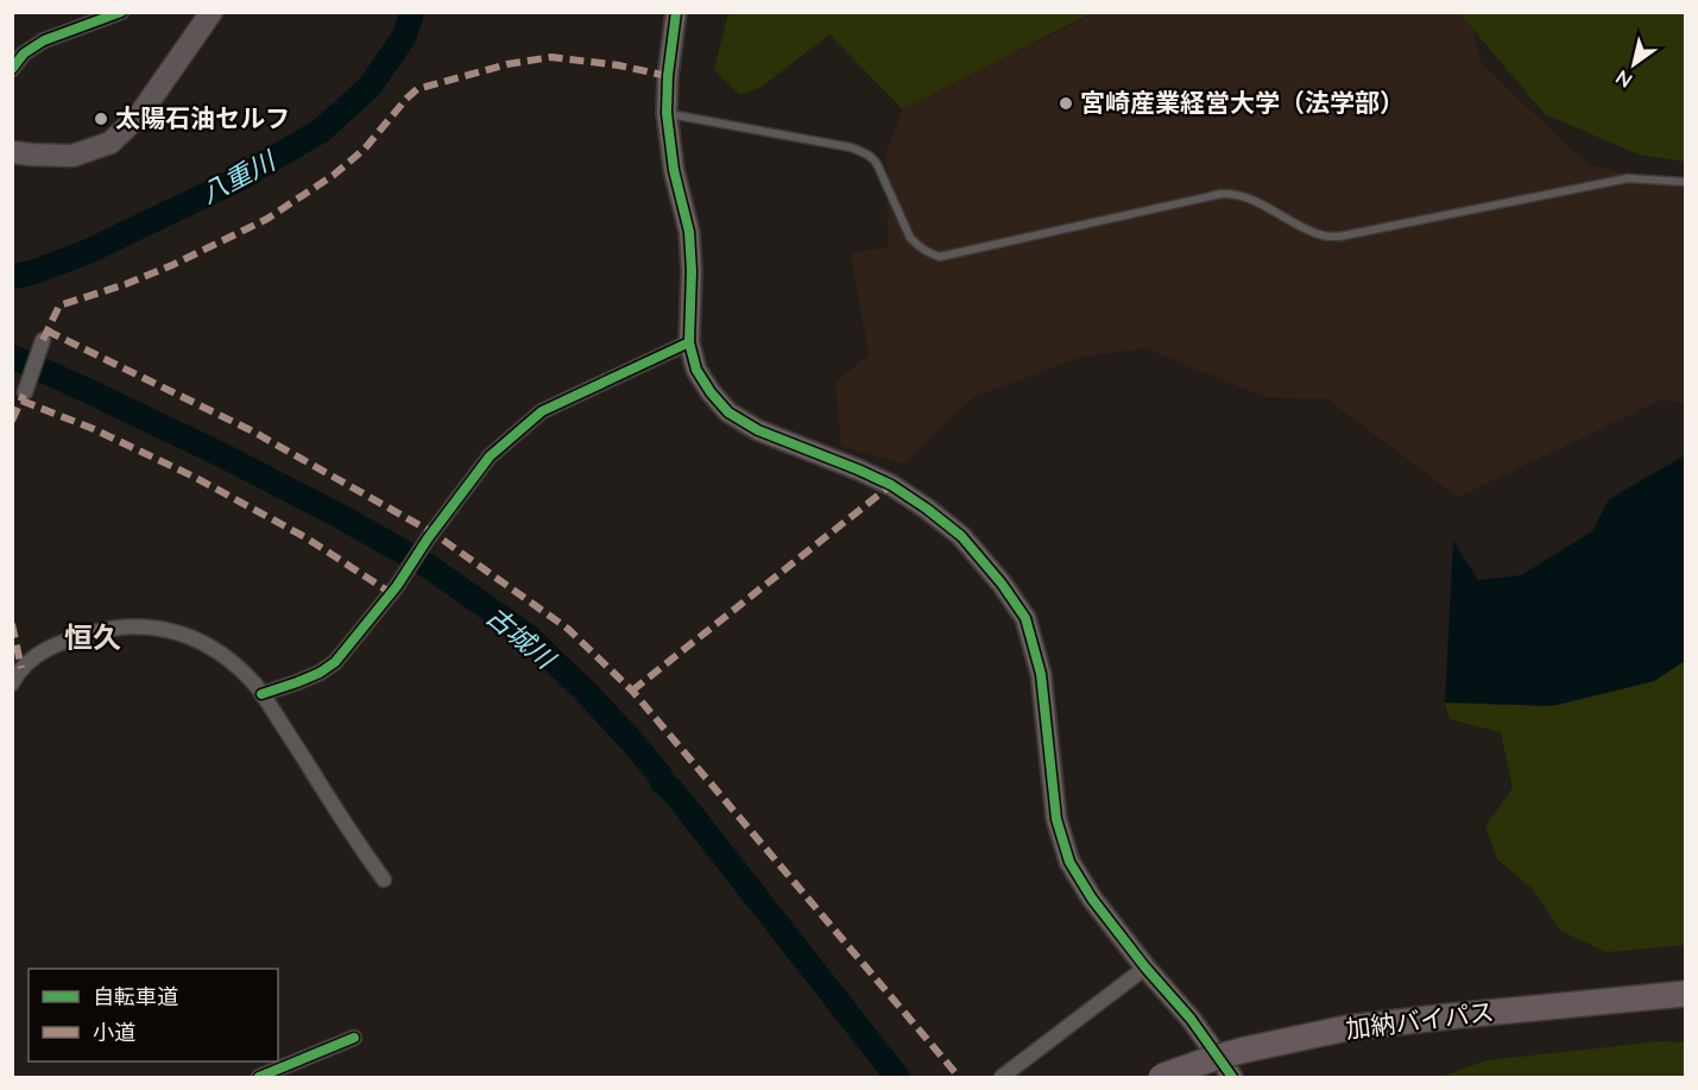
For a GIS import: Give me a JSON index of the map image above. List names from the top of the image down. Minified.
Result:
{"streets":{"highway":["加納バイパス"]},"districts":["恒久"],"water":["八重川","古城川"],"places":["宮崎産業経営大学（法学部）","太陽石油セルフ"],"legend":["自転車道","小道"],"north":"bottom left"}
